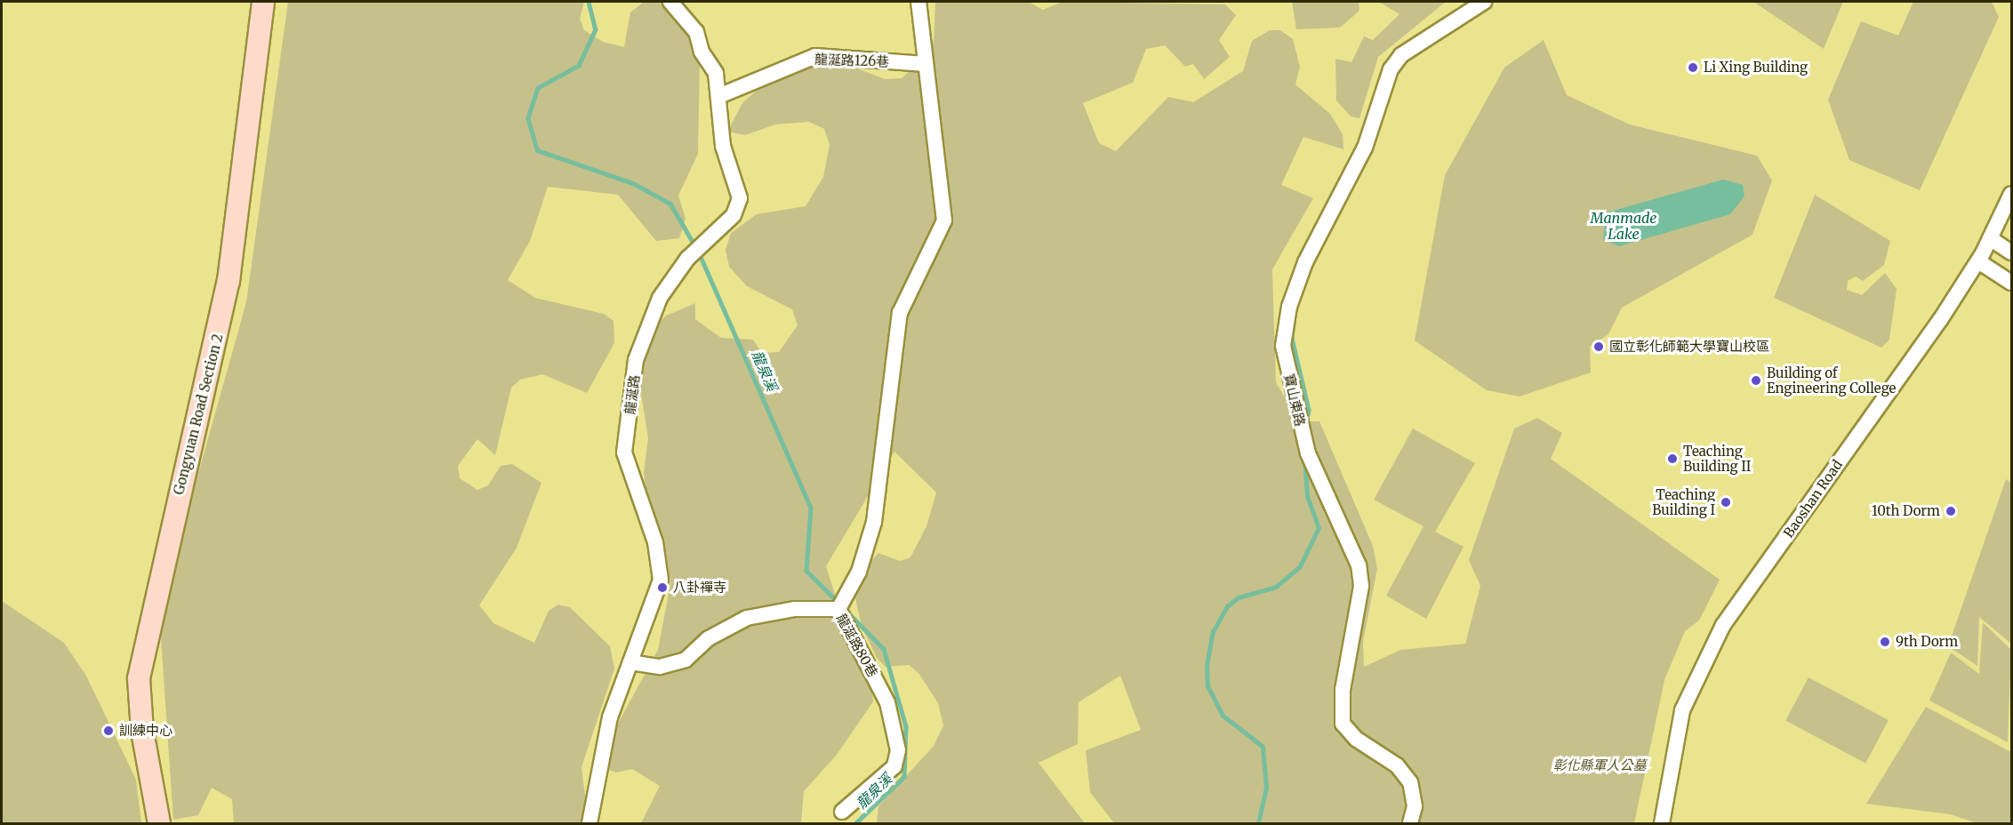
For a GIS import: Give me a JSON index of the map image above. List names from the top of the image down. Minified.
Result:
{"streets":{"main road":["Gongyuan Road Section 2"],"street":["龍涎路126巷","龍涎路","寶山東路","Baoshan Road","龍涎路80巷"]},"crossings":[["龍涎路126巷","龍涎路"],["龍涎路","龍涎路80巷"]],"water":["Manmade Lake","龍泉溪"],"parks":["彰化縣軍人公墓"],"places":["Li Xing Building","國立彰化師範大學寶山校區","Building of Engineering College","Teaching Building II","Teaching Building I","10th Dorm","八卦禪寺","9th Dorm","訓練中心"]}
